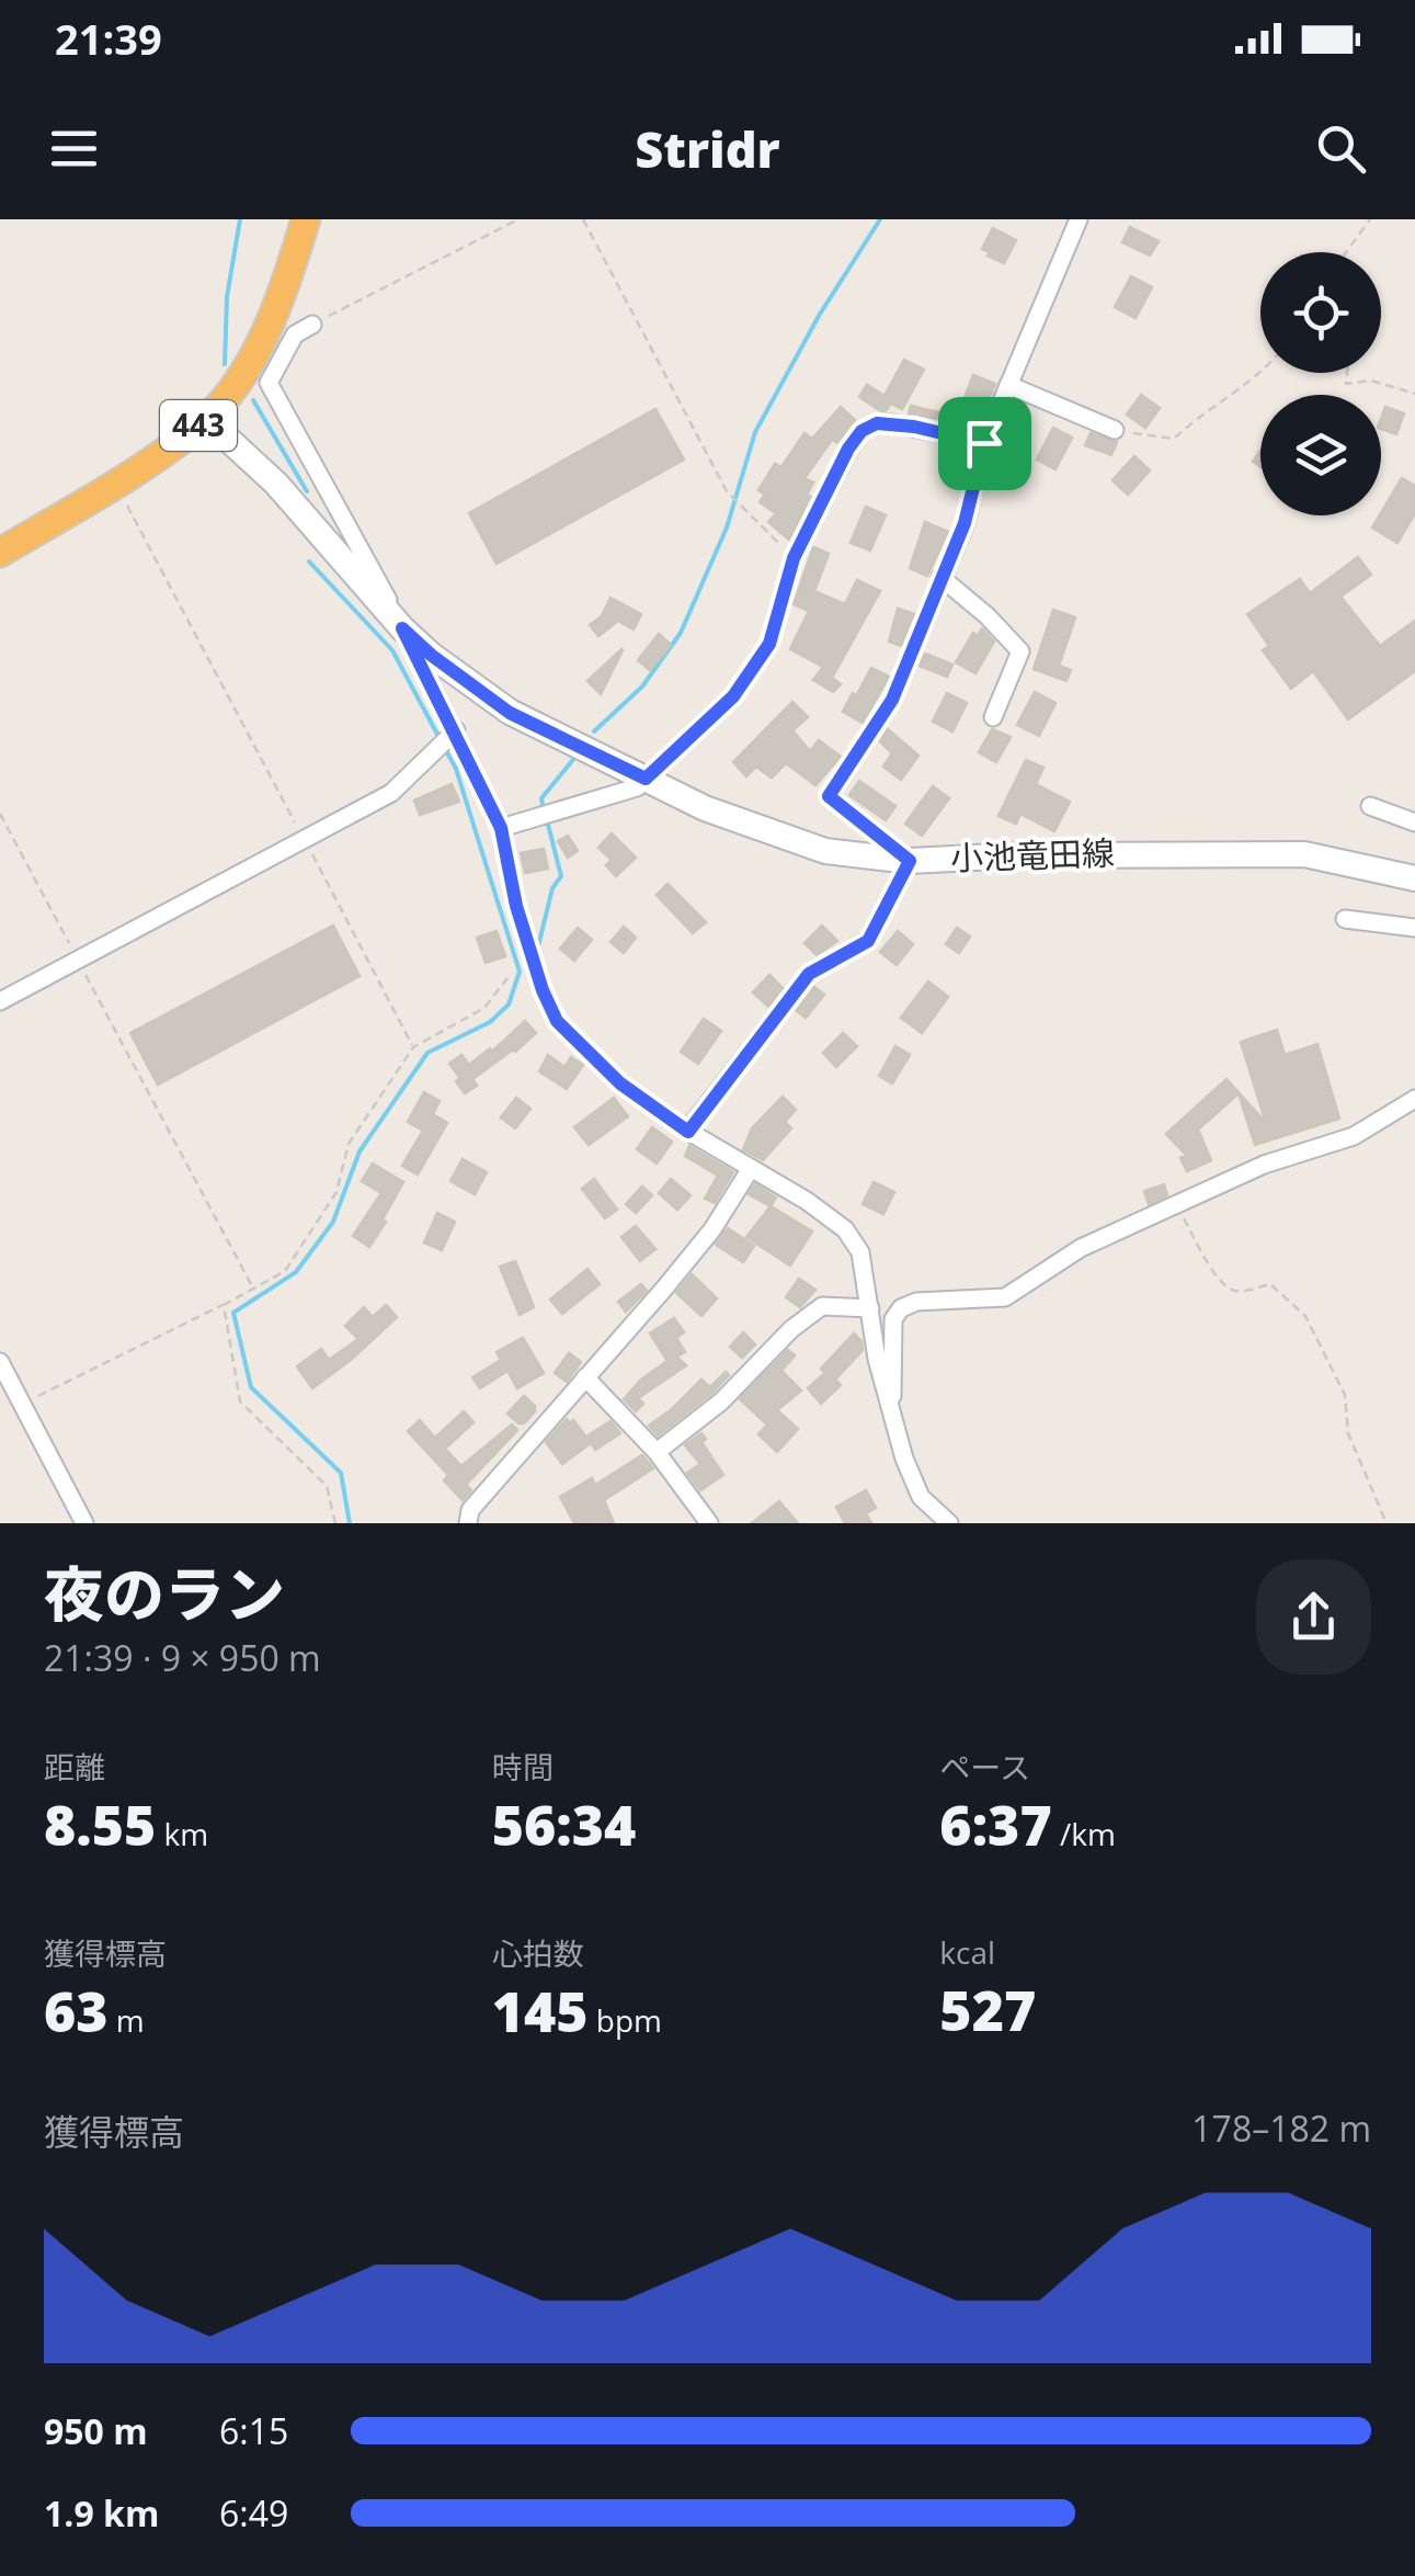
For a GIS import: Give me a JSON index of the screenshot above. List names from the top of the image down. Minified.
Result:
{"streets":{"highway":["443"],"main road":["小池竜田線"]},"crossings":[["443","小池竜田線"]],"page":{"status":"21:39","header":"Stridr","heading":["夜のラン","21:39 · 9 × 950 m"],"stats":[["距離","8.55 km"],["時間","56:34"],["ペース","6:37 /km"],["獲得標高","63 m"],["心拍数","145 bpm"],["kcal","527"]],"chart":["獲得標高","178–182 m"],"list":[{"name":"950 m","note":"6:15"},{"name":"1.9 km","note":"6:49"}]}}
